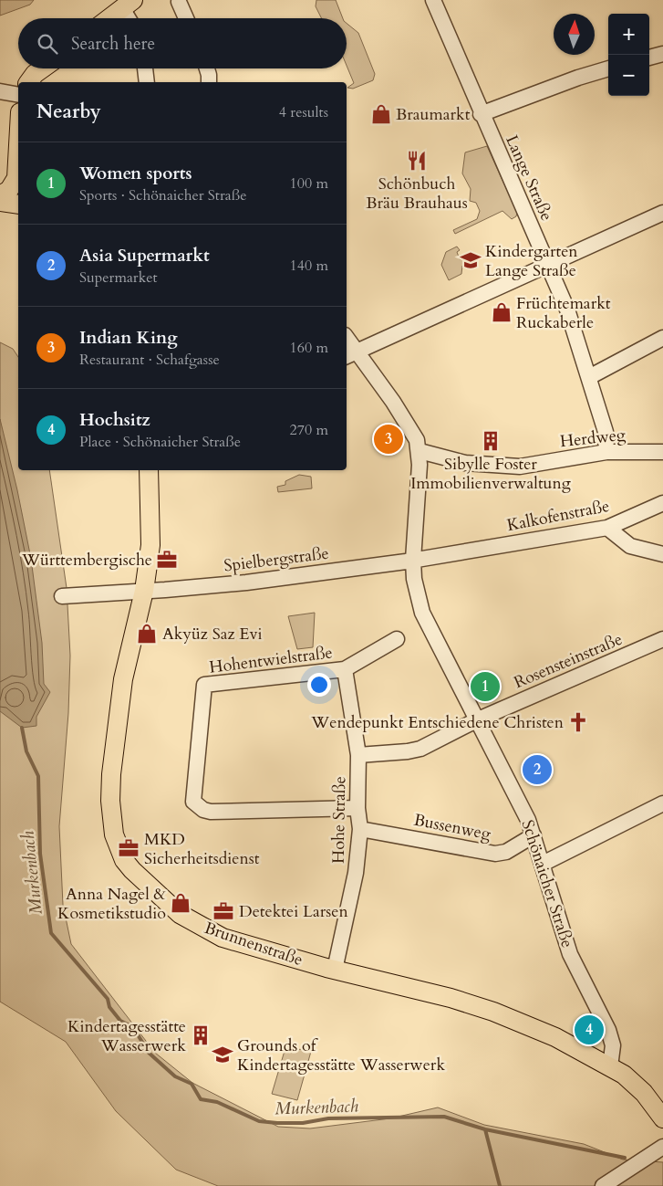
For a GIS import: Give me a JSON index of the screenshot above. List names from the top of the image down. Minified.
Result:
{"streets":{"main road":["Brunnenstraße"],"street":["Lange Straße","Herdweg","Kalkofenstraße","Spielbergstraße","Hohentwielstraße","Rosensteinstraße","Hohe Straße","Bussenweg","Schönaicher Straße"]},"crossings":[["Lange Straße","Herdweg"],["Herdweg","Schönaicher Straße"],["Kalkofenstraße","Spielbergstraße"],["Kalkofenstraße","Schönaicher Straße"],["Spielbergstraße","Schönaicher Straße"],["Spielbergstraße","Brunnenstraße"],["Hohentwielstraße","Hohe Straße"],["Rosensteinstraße","Hohe Straße"],["Rosensteinstraße","Schönaicher Straße"],["Hohe Straße","Bussenweg"],["Hohe Straße","Brunnenstraße"],["Bussenweg","Schönaicher Straße"],["Schönaicher Straße","Brunnenstraße"]],"water":["Murkenbach"],"places":{"shop":["Braumarkt","Früchtemarkt Ruckaberle","Akyüz Saz Evi","Anna Nagel & Kosmetikstudio"],"restaurant":["Schönbuch Bräu Brauhaus"],"school or university":["Kindergarten Lange Straße","Grounds of Kindertagesstätte Wasserwerk"],"building":["Sibylle Foster Immobilienverwaltung","Kindertagesstätte Wasserwerk"],"office":["Württembergische","MKD Sicherheitsdienst","Detektei Larsen"],"church":["Wendepunkt Entschiedene Christen"]},"north":"top","page":{"map_buttons":["+","−"],"search":"Search here","heading":["Nearby","4 results"],"list":[{"mark":"1","name":"Women sports","note":"Sports · Schönaicher Straße","value":"100 m"},{"mark":"2","name":"Asia Supermarkt","note":"Supermarket","value":"140 m"},{"mark":"3","name":"Indian King","note":"Restaurant · Schafgasse","value":"160 m"},{"mark":"4","name":"Hochsitz","note":"Place · Schönaicher Straße","value":"270 m"}],"pins":["3","1","2","4"]}}
